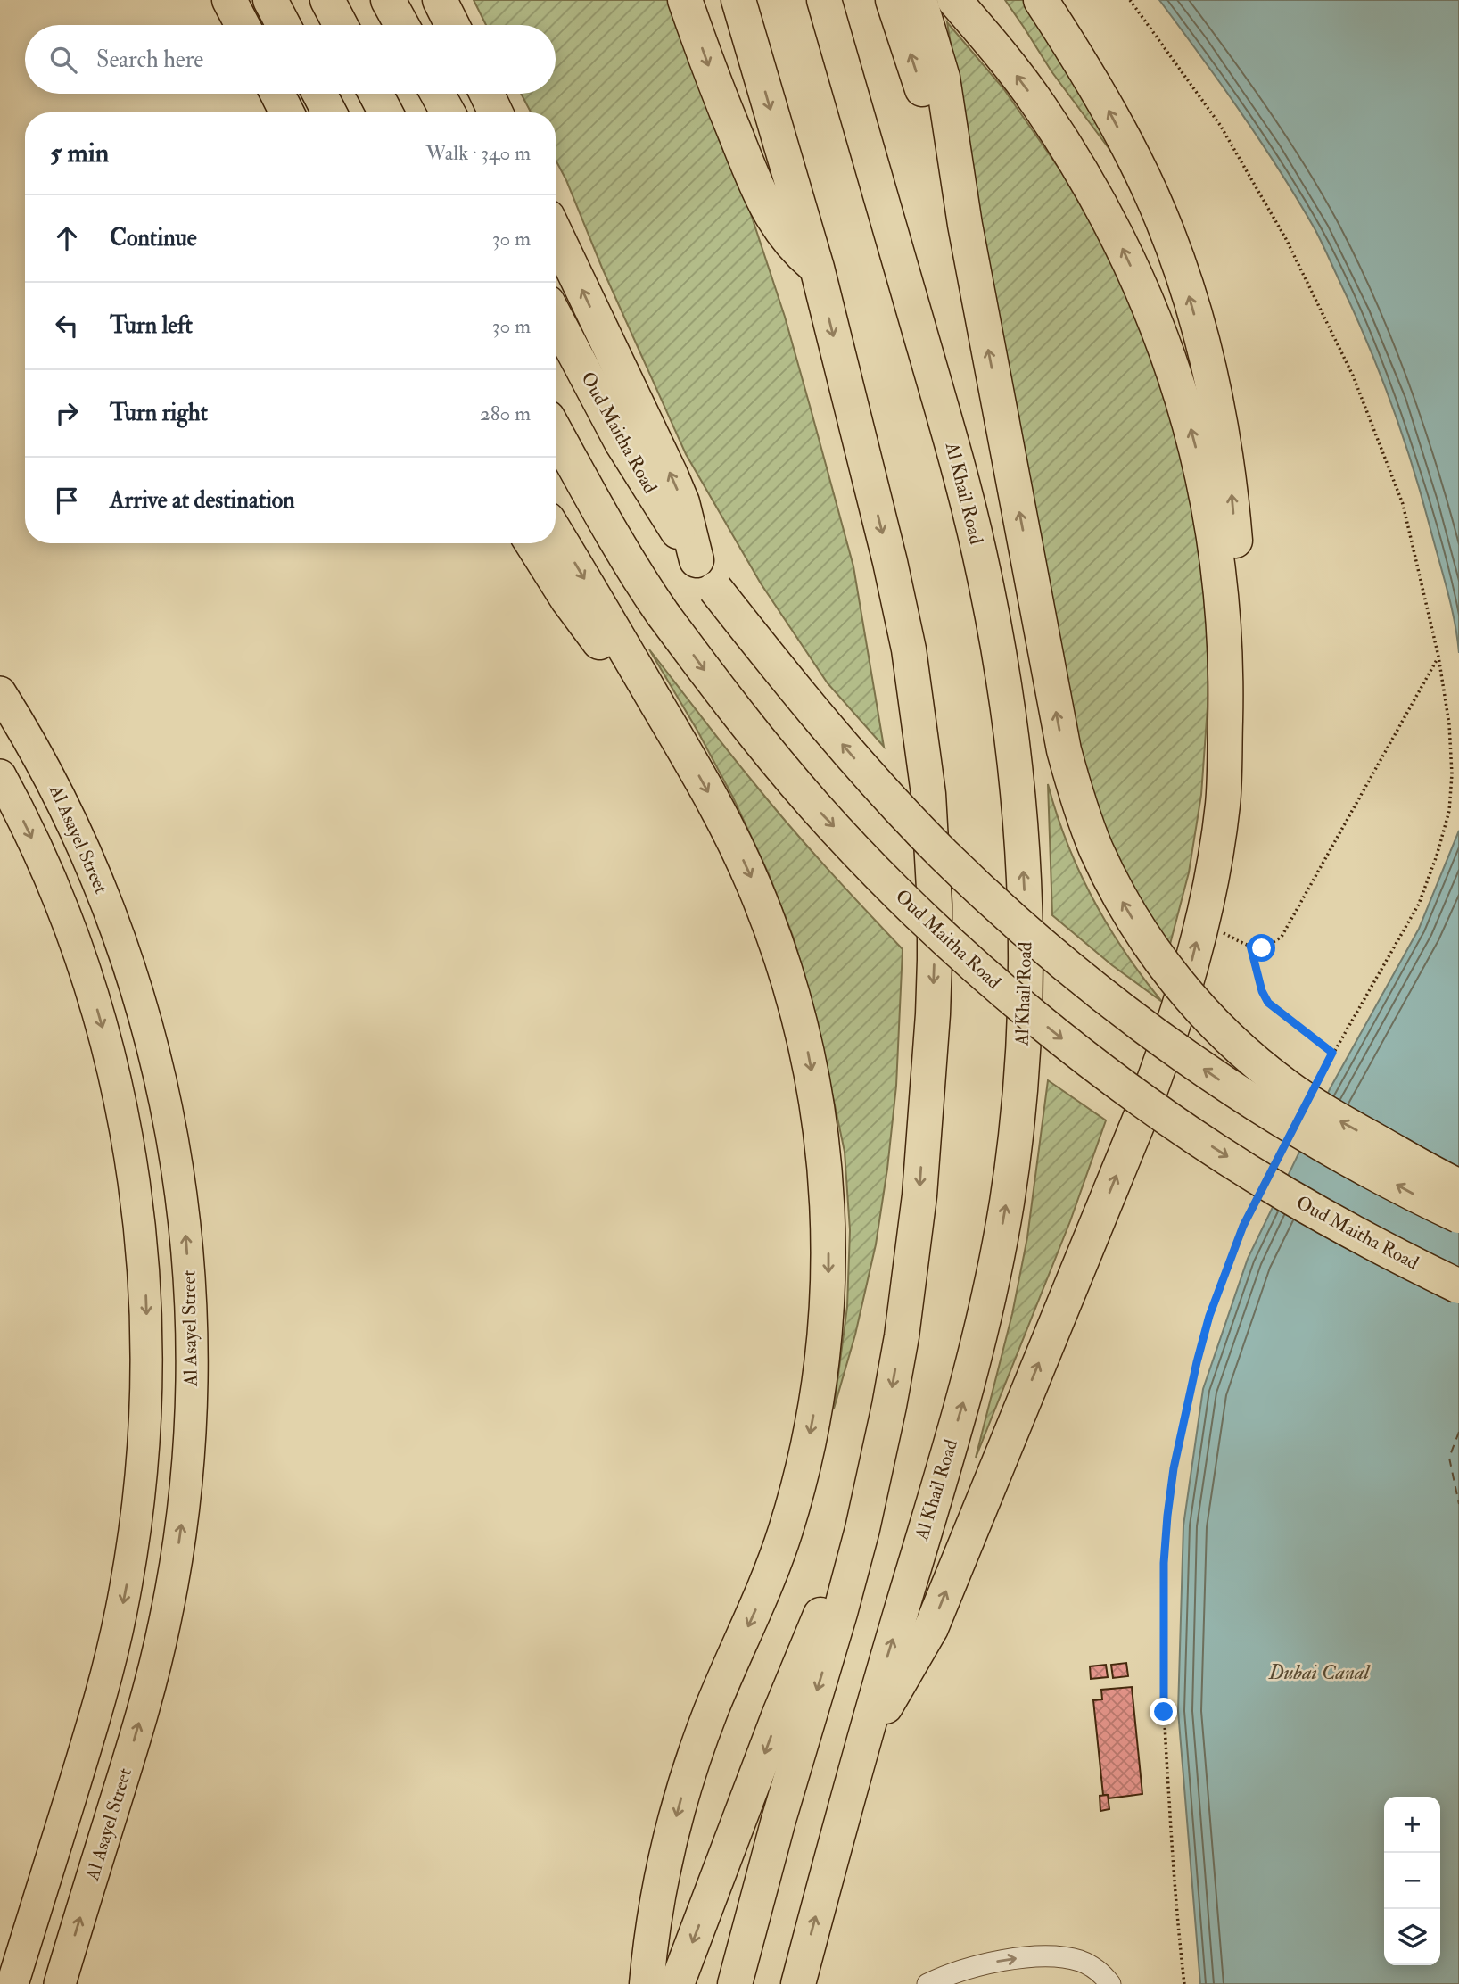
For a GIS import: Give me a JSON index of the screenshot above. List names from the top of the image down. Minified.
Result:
{"streets":{"highway":["Oud Maitha Road","Al Khail Road"],"main road":["Al Asayel Street"]},"water":["Dubai Canal"],"page":{"search":"Search here","heading":["5 min","Walk · 340 m"],"list":[["Continue","30 m"],["Turn left","30 m"],["Turn right","280 m"],"Arrive at destination"],"map_buttons":["+","−"]}}
